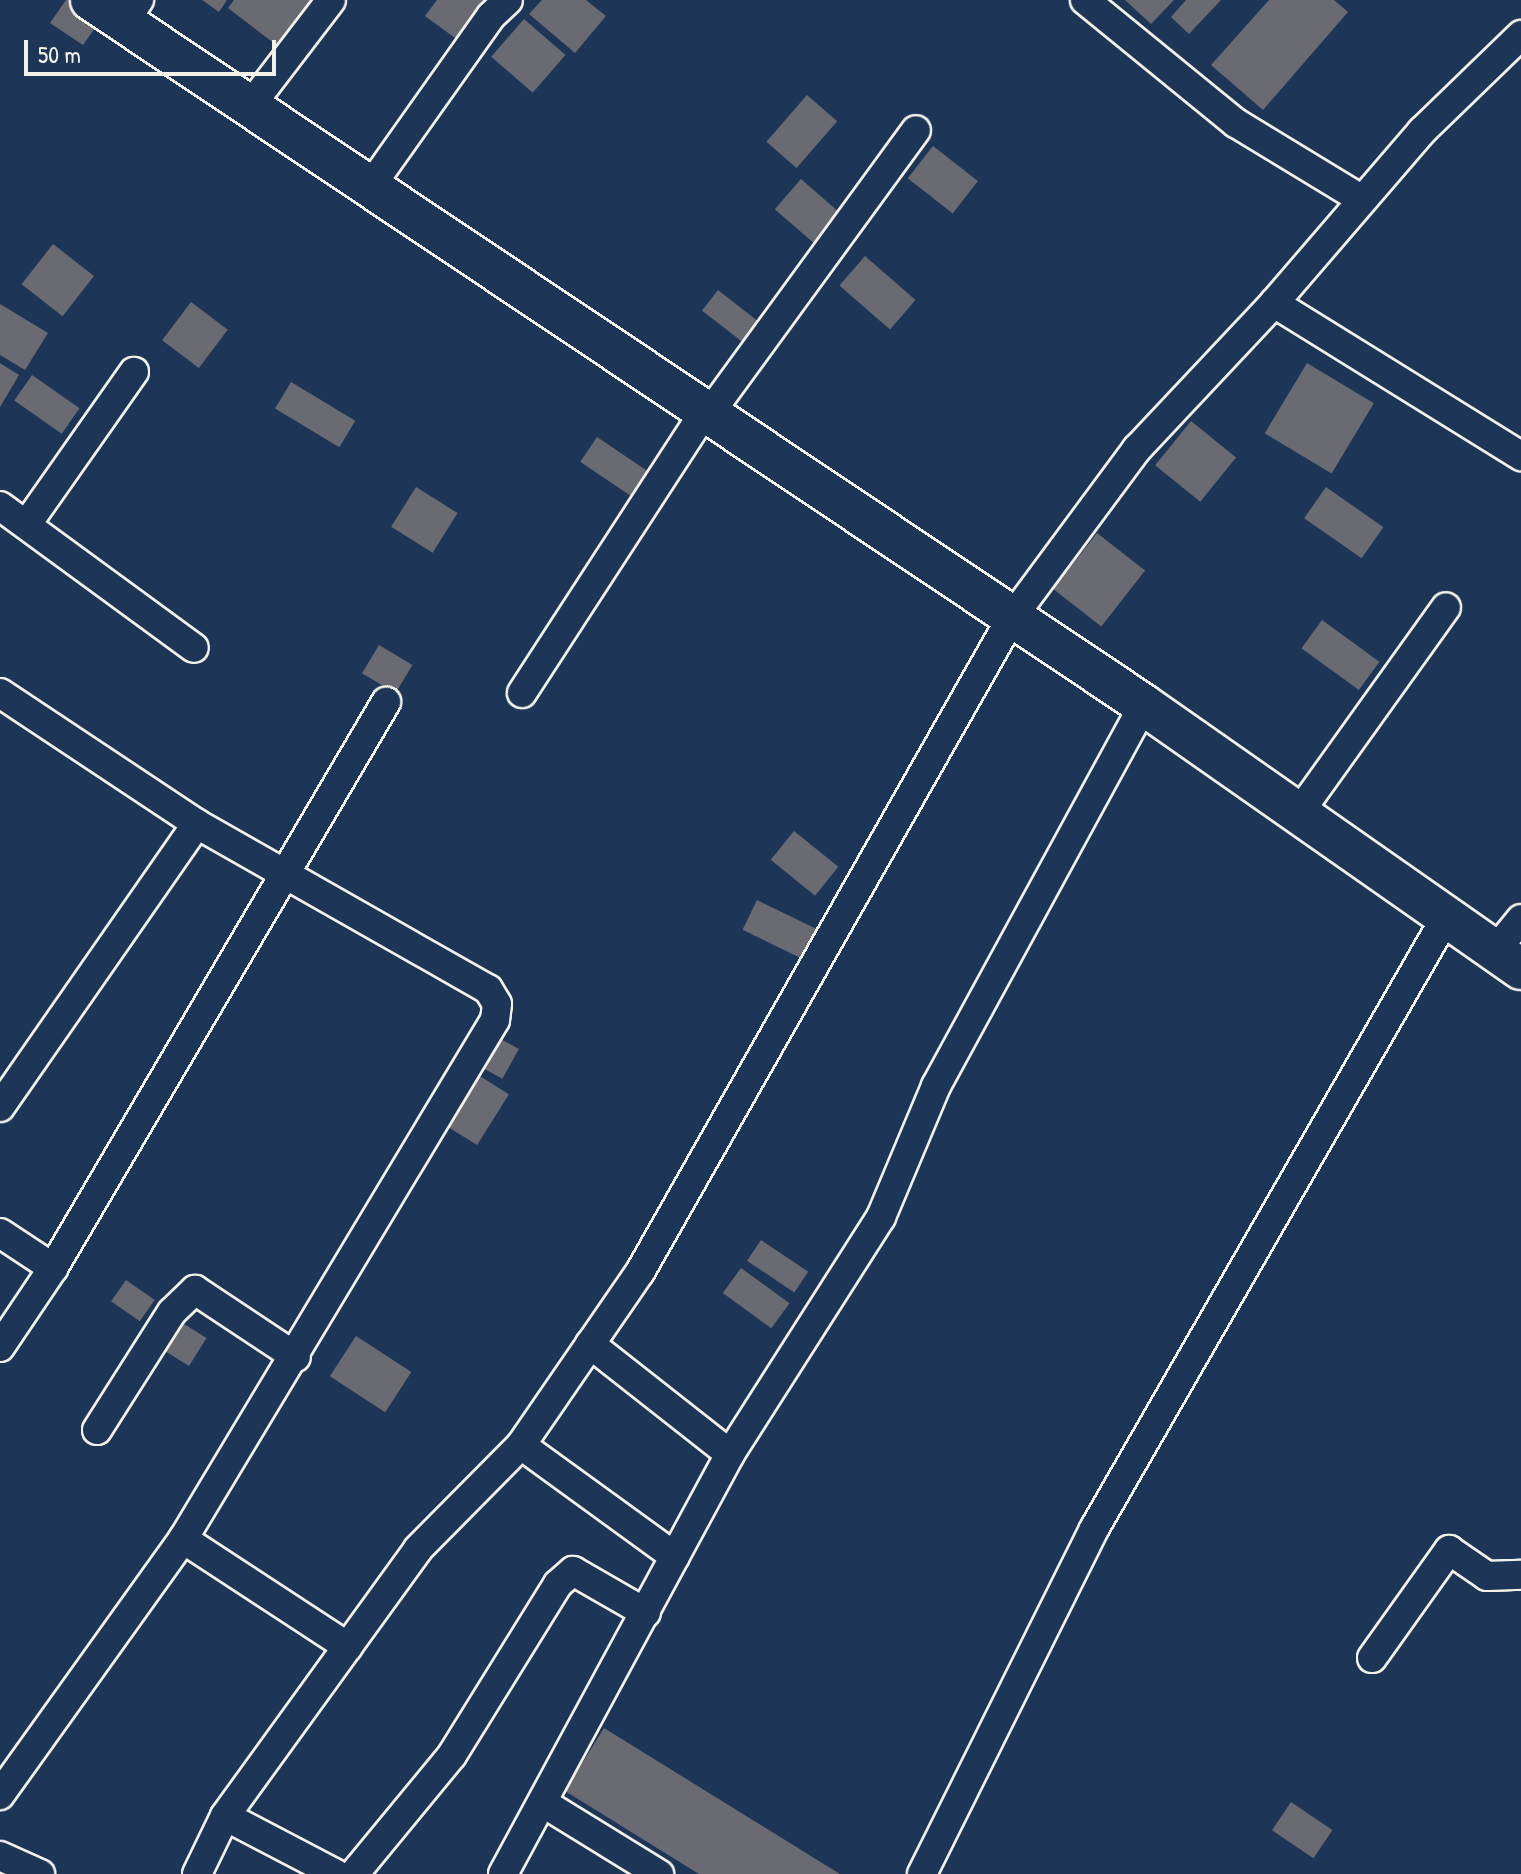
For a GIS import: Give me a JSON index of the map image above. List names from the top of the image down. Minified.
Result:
{"scale_bar":"50 m"}
